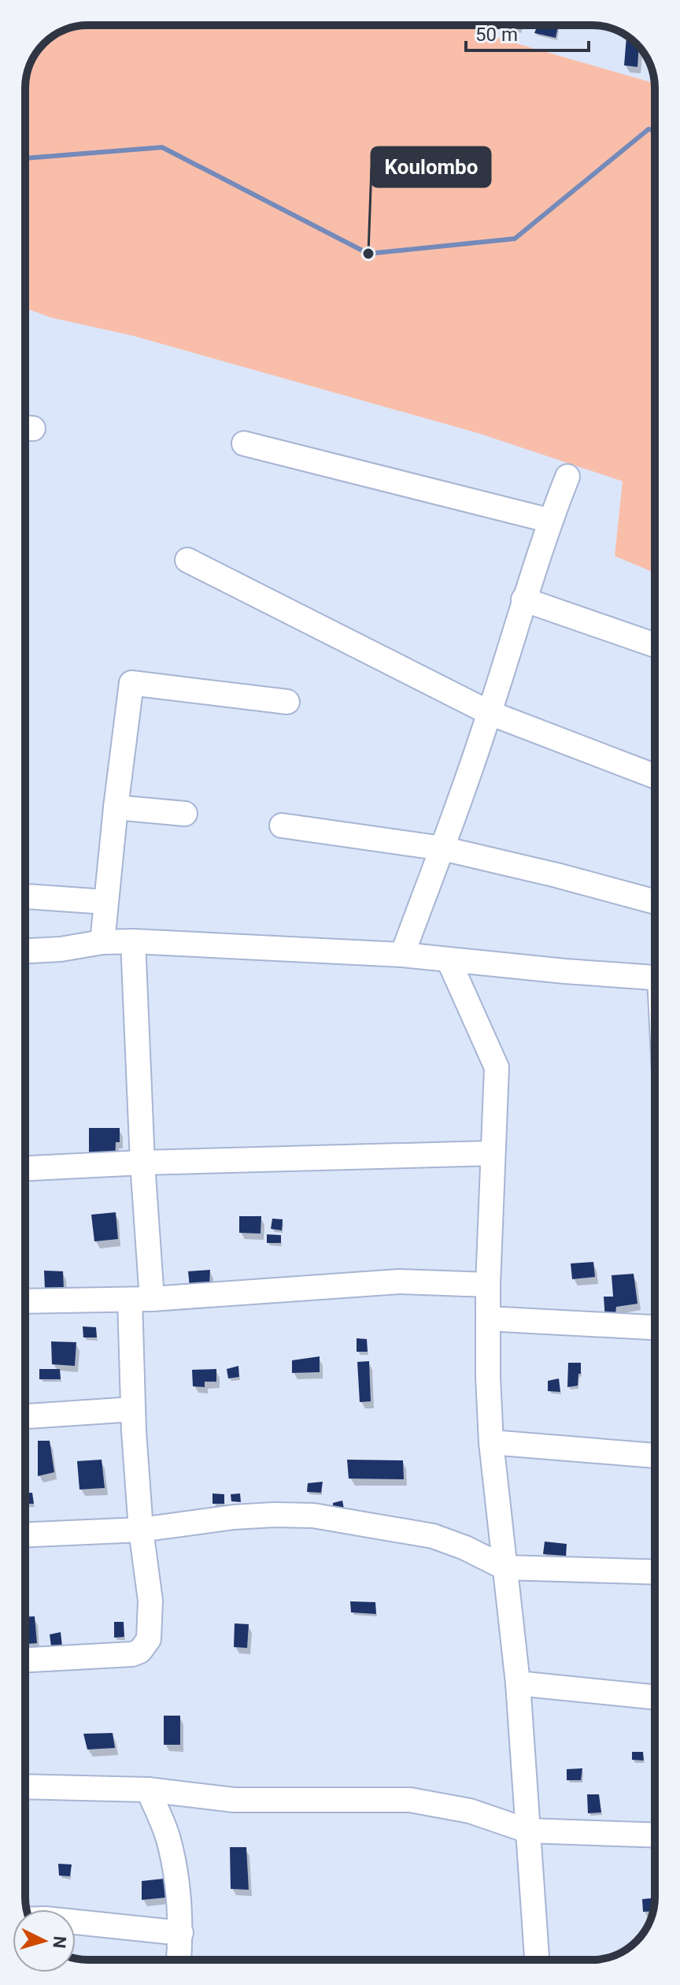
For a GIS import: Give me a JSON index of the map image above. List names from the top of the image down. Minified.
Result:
{"places":["Koulombo"],"scale_bar":"50 m","north":"right"}
